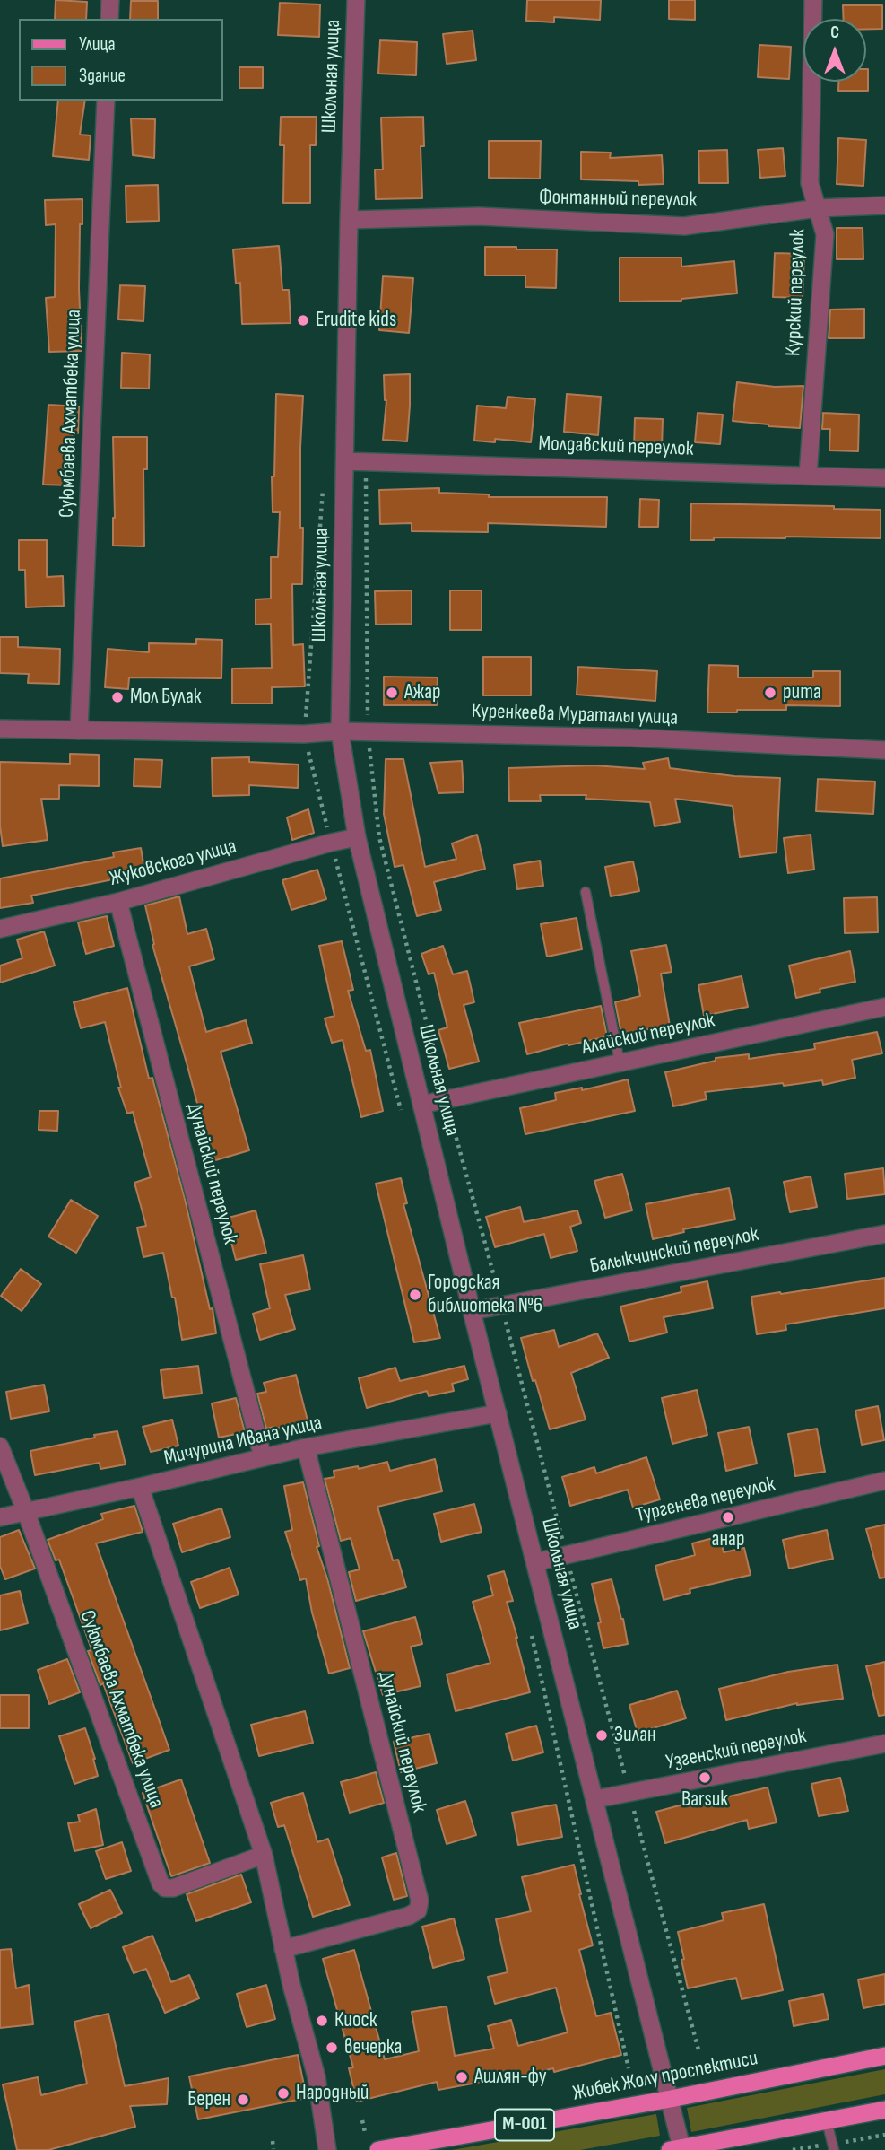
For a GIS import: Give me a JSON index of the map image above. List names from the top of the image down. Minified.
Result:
{"streets":{"main road":["Жибек Жолу проспектиси","М-001"],"street":["Школьная улица","Фонтанный переулок","Курский переулок","Суюмбаева Ахматбека улица","Молдавский переулок","Куренкеева Мураталы улица","Жуковского улица","Алайский переулок","Дунайский переулок","Балыкчинский переулок","Мичурина Ивана улица","Тургенева переулок","Узгенский переулок"]},"crossings":[["Школьная улица","Фонтанный переулок"],["Школьная улица","Молдавский переулок"],["Школьная улица","Куренкеева Мураталы улица"],["Школьная улица","Жуковского улица"],["Школьная улица","Алайский переулок"],["Школьная улица","Балыкчинский переулок"],["Школьная улица","Мичурина Ивана улица"],["Школьная улица","Тургенева переулок"],["Школьная улица","Узгенский переулок"],["Школьная улица","Жибек Жолу проспектиси"],["Фонтанный переулок","Курский переулок"],["Курский переулок","Молдавский переулок"],["Суюмбаева Ахматбека улица","Куренкеева Мураталы улица"],["Суюмбаева Ахматбека улица","Мичурина Ивана улица"],["Жуковского улица","Дунайский переулок"],["Дунайский переулок","Мичурина Ивана улица"]],"places":["Erudite kids","Ажар","рита","Мол Булак","Городская библиотека №6","анар","Зилан","Barsuk","Киоск","вечерка","Ашлян-фу","Народный","Берен"],"legend":["Улица","Здание"],"north":"top"}
